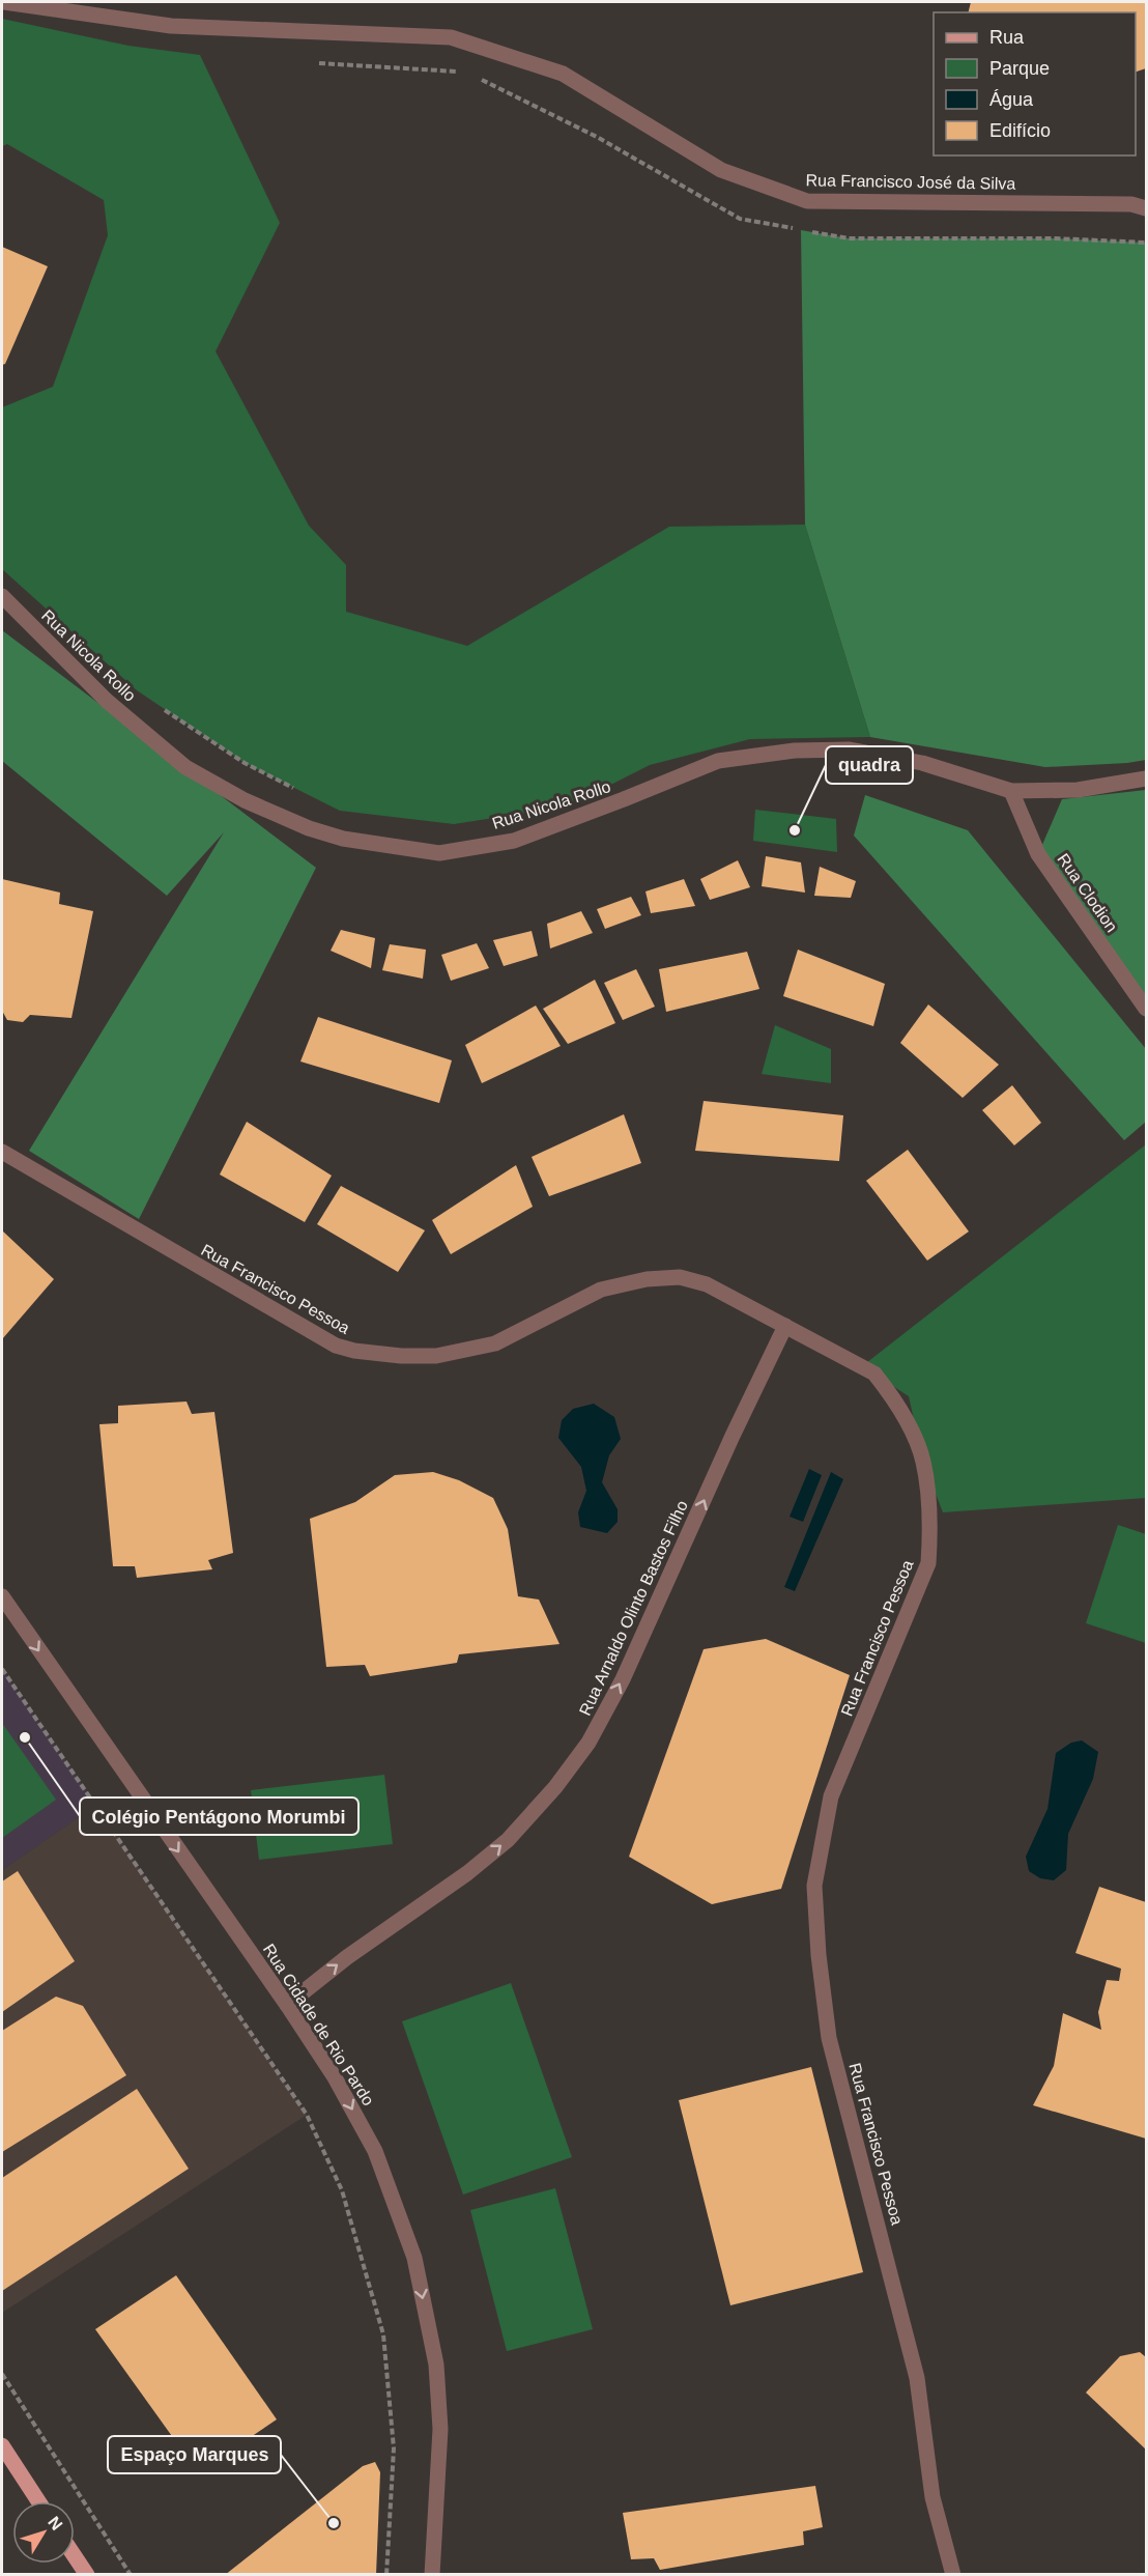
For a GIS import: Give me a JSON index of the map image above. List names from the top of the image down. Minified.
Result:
{"streets":{"street":["Rua Francisco José da Silva","Rua Nicola Rollo","Rua Clodion","Rua Francisco Pessoa","Rua Arnaldo Olinto Bastos Filho","Rua Cidade de Rio Pardo"]},"crossings":[["Rua Nicola Rollo","Rua Clodion"],["Rua Francisco Pessoa","Rua Arnaldo Olinto Bastos Filho"],["Rua Arnaldo Olinto Bastos Filho","Rua Cidade de Rio Pardo"]],"one_way":["Rua Arnaldo Olinto Bastos Filho","Rua Cidade de Rio Pardo"],"places":["quadra","Colégio Pentágono Morumbi","Espaço Marques"],"legend":["Rua","Parque","Água","Edifício"],"north":"top right"}
